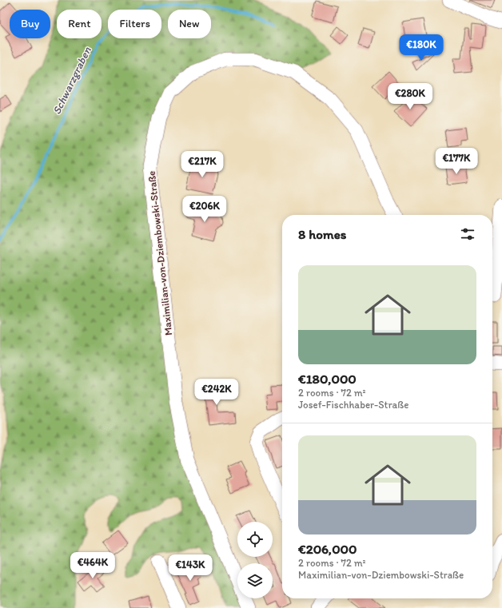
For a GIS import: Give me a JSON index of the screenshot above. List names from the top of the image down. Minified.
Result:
{"streets":{"street":["Maximilian-von-Dziembowski-Straße"]},"water":["Schwarzgraben"],"page":{"chip":["Buy","Rent","Filters","New"],"price":["€180K","€280K","€177K","€217K","€206K","€242K","€464K","€143K"],"heading":"8 homes","list":[{"name":"€180,000","note":"2 rooms · 72 m² · Josef-Fischhaber-Straße"},{"name":"€206,000","note":"2 rooms · 72 m² · Maximilian-von-Dziembowski-Straße"}]}}
